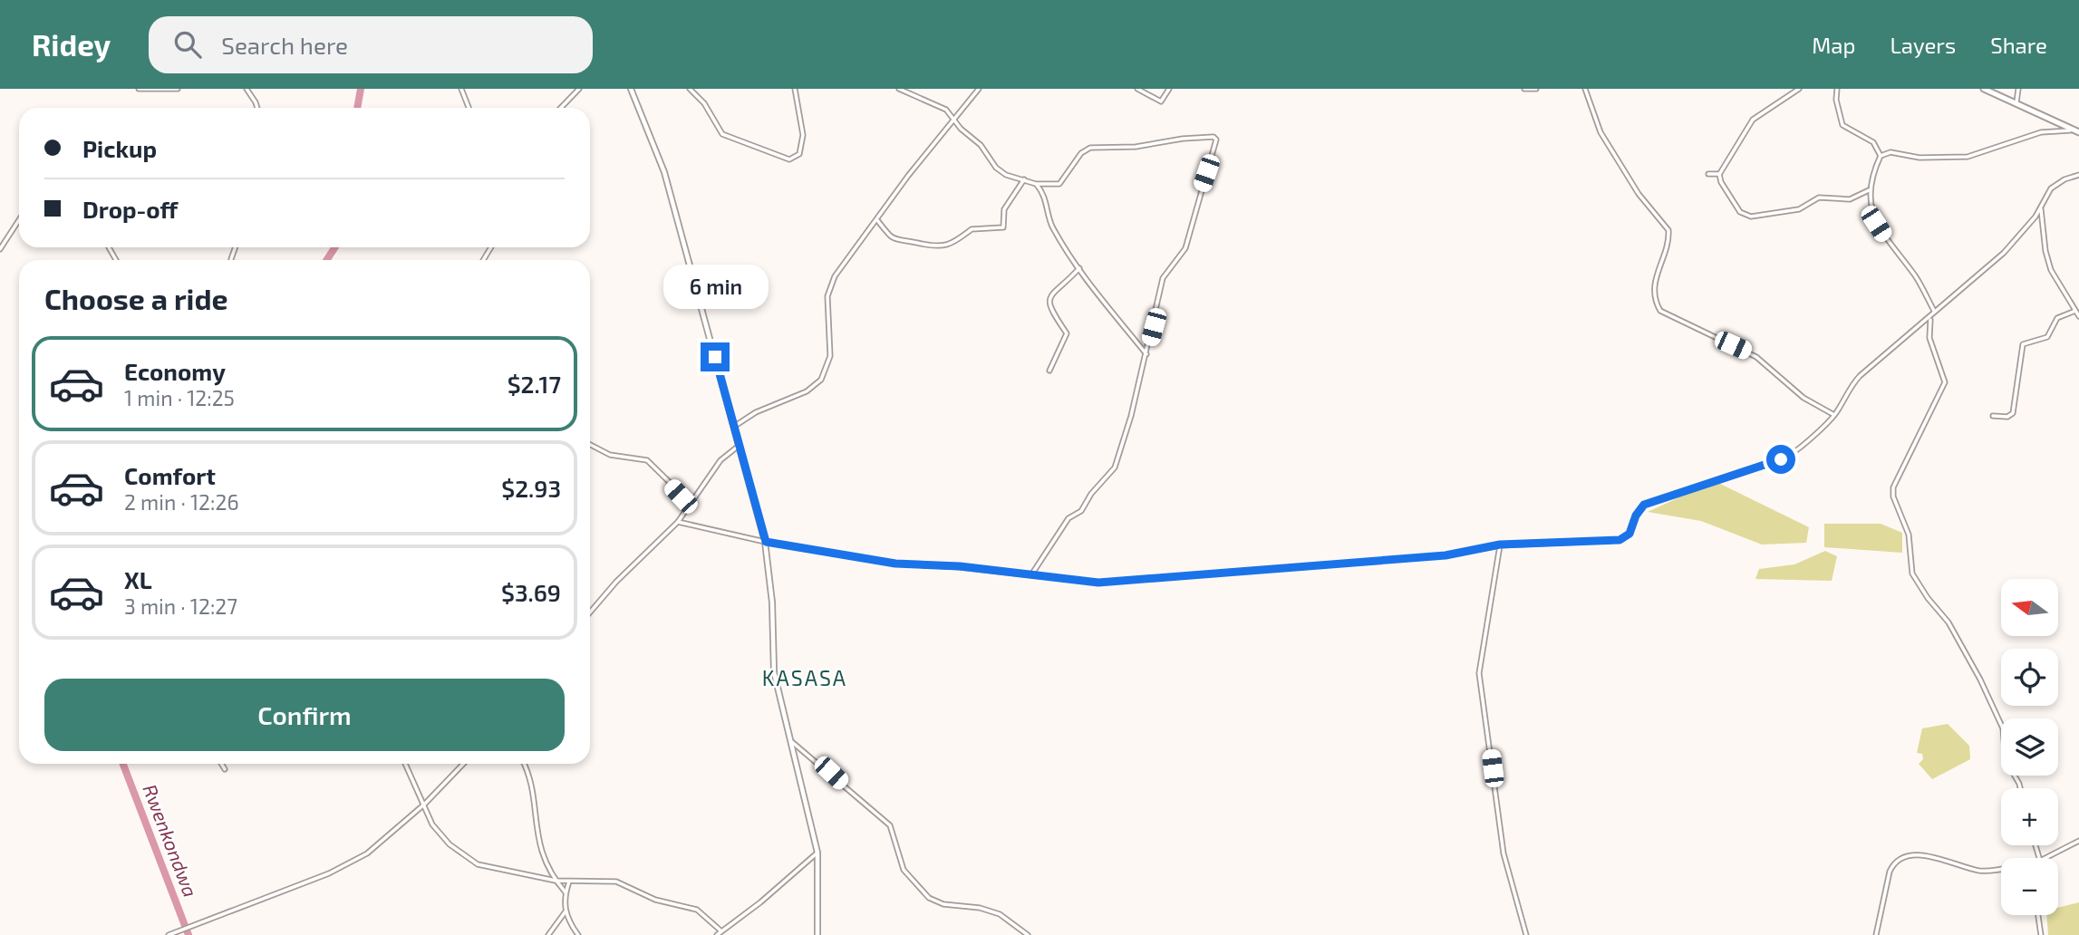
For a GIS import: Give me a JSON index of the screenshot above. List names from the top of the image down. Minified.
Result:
{"districts":["KASASA"],"water":["Rwenkondwa"],"north":"left","page":{"header":"Ridey","search":"Search here","nav":["Map","Layers","Share"],"banner":["Pickup","Drop-off"],"heading":"Choose a ride","bubble":"6 min","list":[{"name":"Economy","note":"1 min · 12:25","value":"$2.17"},{"name":"Comfort","note":"2 min · 12:26","value":"$2.93"},{"name":"XL","note":"3 min · 12:27","value":"$3.69"}],"map_buttons":["+","−"],"buttons":"Confirm"}}
